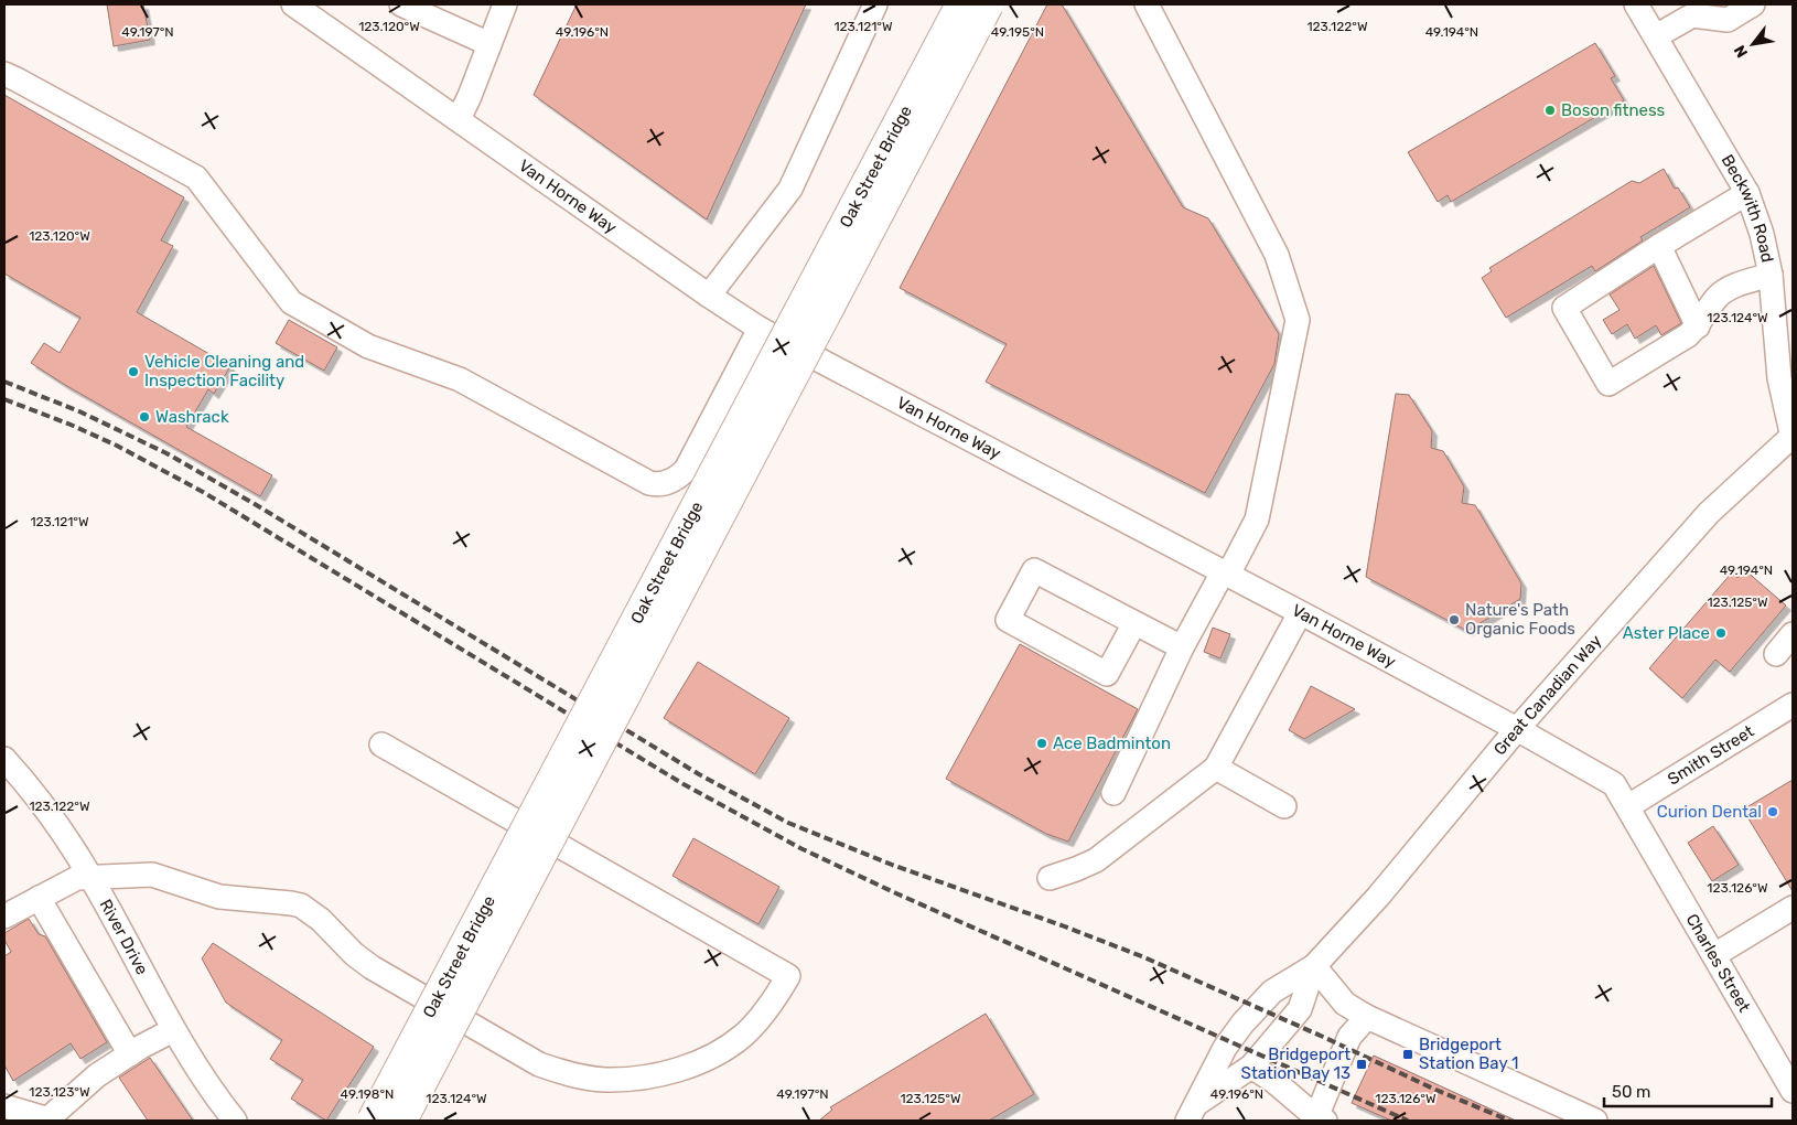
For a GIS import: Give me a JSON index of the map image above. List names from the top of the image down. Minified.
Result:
{"streets":{"highway":["Oak Street Bridge"],"street":["Van Horne Way","Beckwith Road","Great Canadian Way","Smith Street","River Drive","Charles Street"]},"crossings":[["Van Horne Way","Great Canadian Way"],["Van Horne Way","Smith Street"],["Van Horne Way","Charles Street"],["Beckwith Road","Great Canadian Way"],["Smith Street","Charles Street"]],"places":{"other":["Boson fitness","Vehicle Cleaning and Inspection Facility","Washrack","Nature's Path Organic Foods","Aster Place","Ace Badminton","Curion Dental"],"transit":["Bridgeport Station Bay 1","Bridgeport Station Bay 13"]},"scale_bar":"50 m","north":"bottom left","coordinates":["123.120°W","123.121°W","123.122°W","49.197°N","49.196°N","49.195°N","49.194°N","123.124°W","123.125°W","123.126°W","123.123°W","49.198°N"]}
